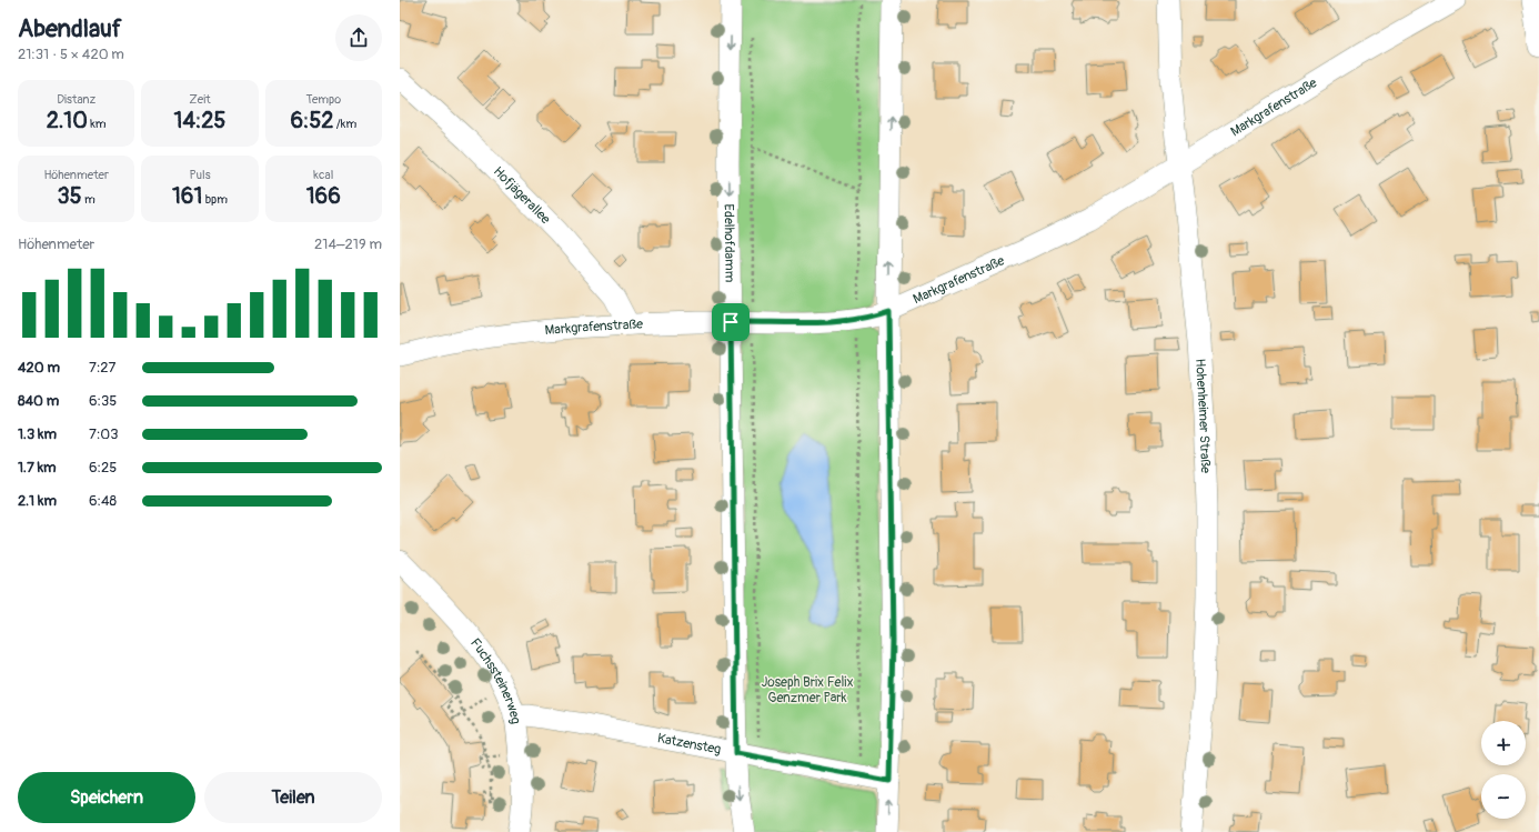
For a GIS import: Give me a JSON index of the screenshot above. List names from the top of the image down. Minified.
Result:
{"streets":{"street":["Markgrafenstraße","Hofjägerallee","Edelhofdamm","Hohenheimer Straße","Fuchssteinerweg","Katzensteg"]},"crossings":[["Markgrafenstraße","Hofjägerallee"],["Markgrafenstraße","Edelhofdamm"],["Markgrafenstraße","Hohenheimer Straße"],["Edelhofdamm","Katzensteg"],["Fuchssteinerweg","Katzensteg"]],"parks":["Joseph Brix Felix Genzmer Park"],"page":{"heading":["Abendlauf","21:31 · 5 × 420 m"],"stats":[["Distanz","2.10 km"],["Zeit","14:25"],["Tempo","6:52 /km"],["Höhenmeter","35 m"],["Puls","161 bpm"],["kcal","166"]],"chart":["Höhenmeter","214–219 m"],"list":[{"name":"420 m","note":"7:27"},{"name":"840 m","note":"6:35"},{"name":"1.3 km","note":"7:03"},{"name":"1.7 km","note":"6:25"},{"name":"2.1 km","note":"6:48"}],"map_buttons":["+","−"],"buttons":["Speichern","Teilen"]}}
